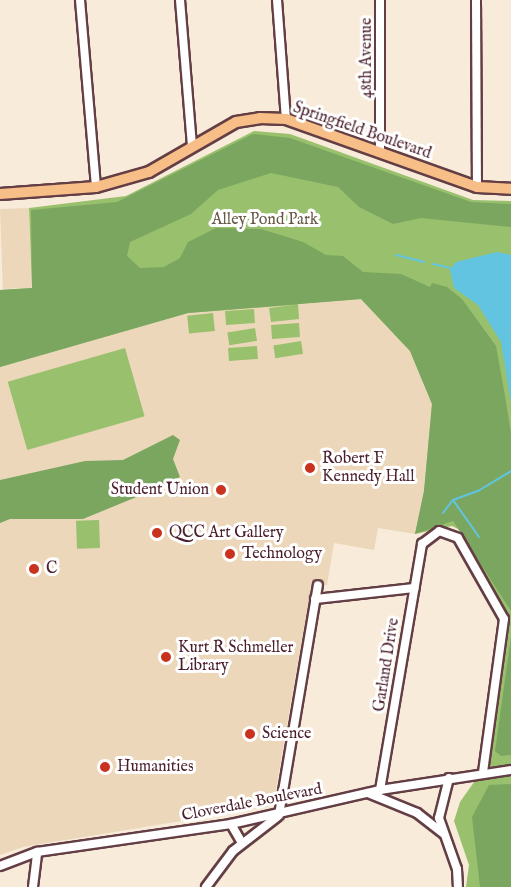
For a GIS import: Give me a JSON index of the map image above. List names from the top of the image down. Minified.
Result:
{"streets":{"main road":["Springfield Boulevard"],"street":["48th Avenue","Garland Drive","Cloverdale Boulevard"]},"crossings":[["48th Avenue","Springfield Boulevard"],["Garland Drive","Cloverdale Boulevard"]],"parks":["Alley Pond Park"],"places":["Robert F Kennedy Hall","Student Union","QCC Art Gallery","Technology","C","Kurt R Schmeller Library","Science","Humanities"]}
